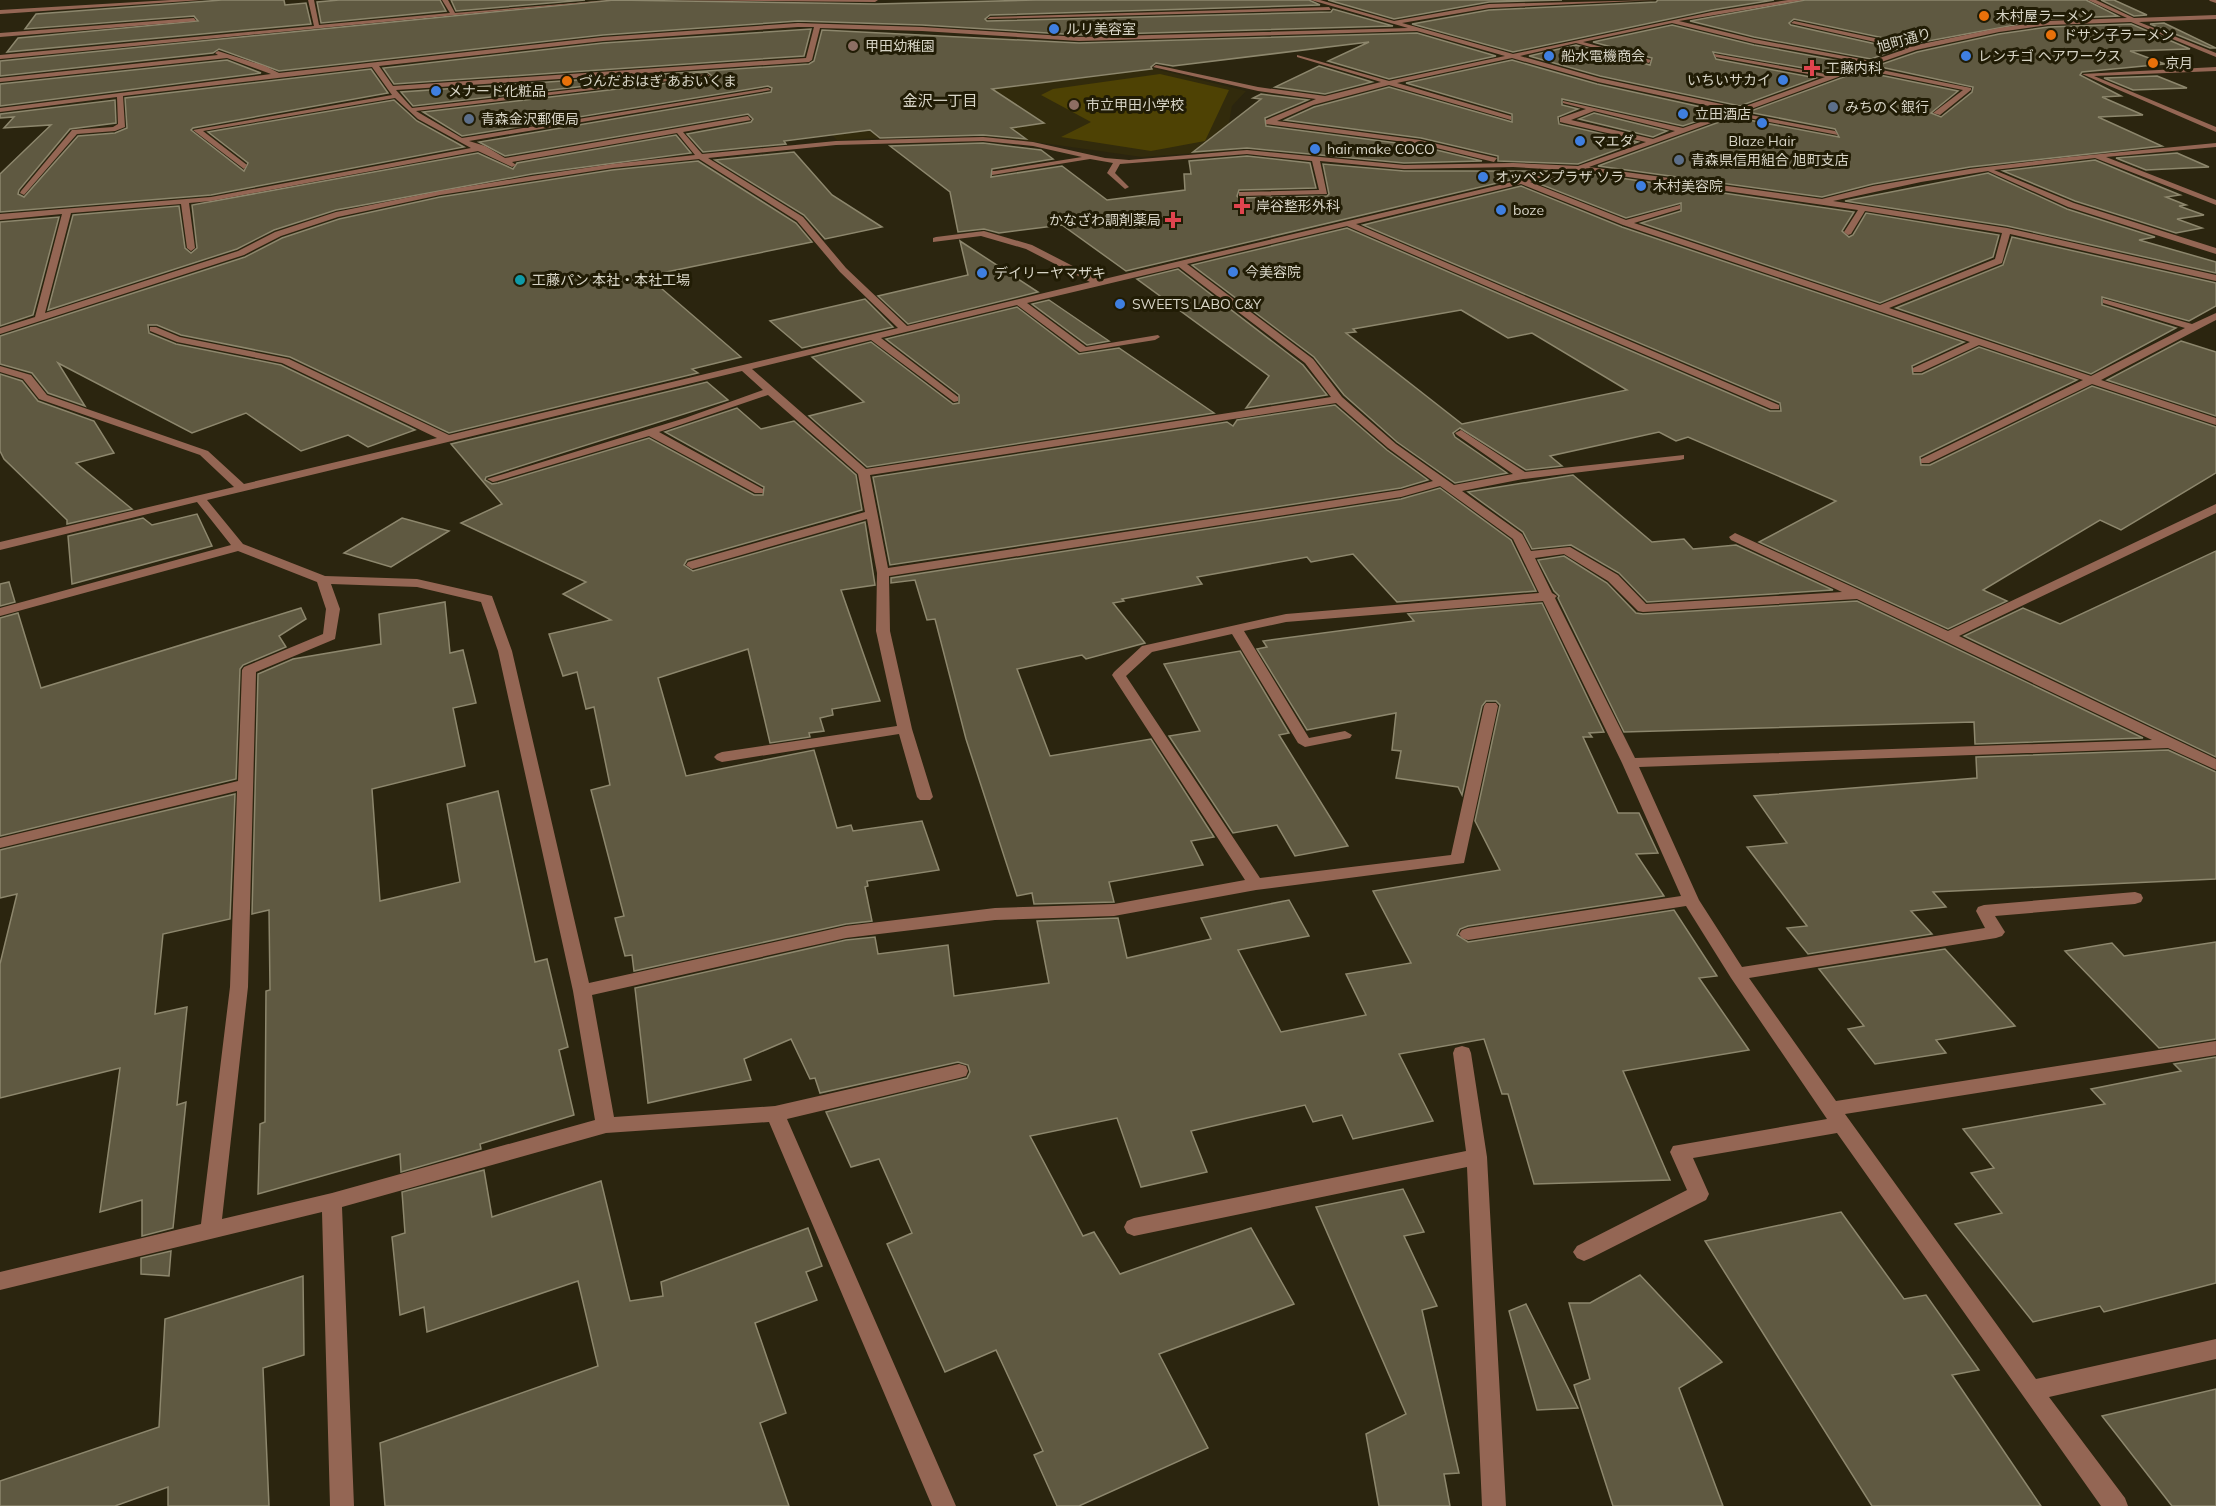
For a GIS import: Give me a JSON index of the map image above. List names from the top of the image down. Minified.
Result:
{"streets":{"street":["旭町通り"]},"districts":["金沢一丁目"],"places":{"other":["木村屋ラーメン","ルリ美容室","ドサン子ラーメン","甲田幼稚園","船水電機商会","レンチゴ ヘアワークス","京月","いちいサカイ","づんだおはぎ あおいくま","メナード化粧品","市立甲田小学校","みちのく銀行","立田酒店","青森金沢郵便局","Blaze Hair","マエダ","hair make COCO","青森県信用組合 旭町支店","オッペンプラザ ソラ","木村美容院","boze","今美容院","デイリーヤマザキ","工藤パン 本社・本社工場","SWEETS LABO C&Y"],"health":["工藤内科","岸谷整形外科","かなざわ調剤薬局"]}}
